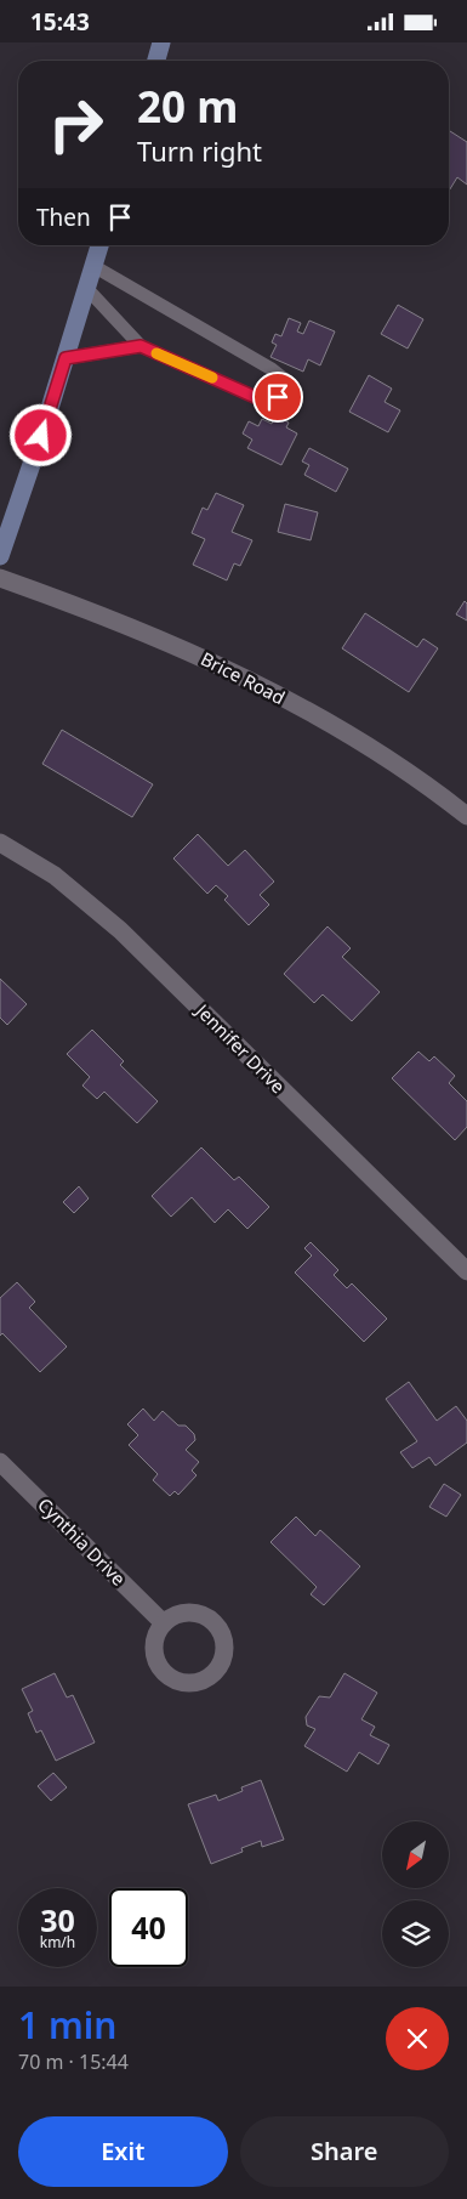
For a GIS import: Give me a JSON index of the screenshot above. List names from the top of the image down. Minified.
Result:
{"streets":{"street":["Brice Road","Jennifer Drive","Cynthia Drive"]},"north":"bottom left","page":{"status":"15:43","turn":["20 m","Turn right"],"then":"Then","speed":"30 km/h","limit":"40","heading":["1 min","70 m · 15:44"],"buttons":["Exit","Share"]}}
